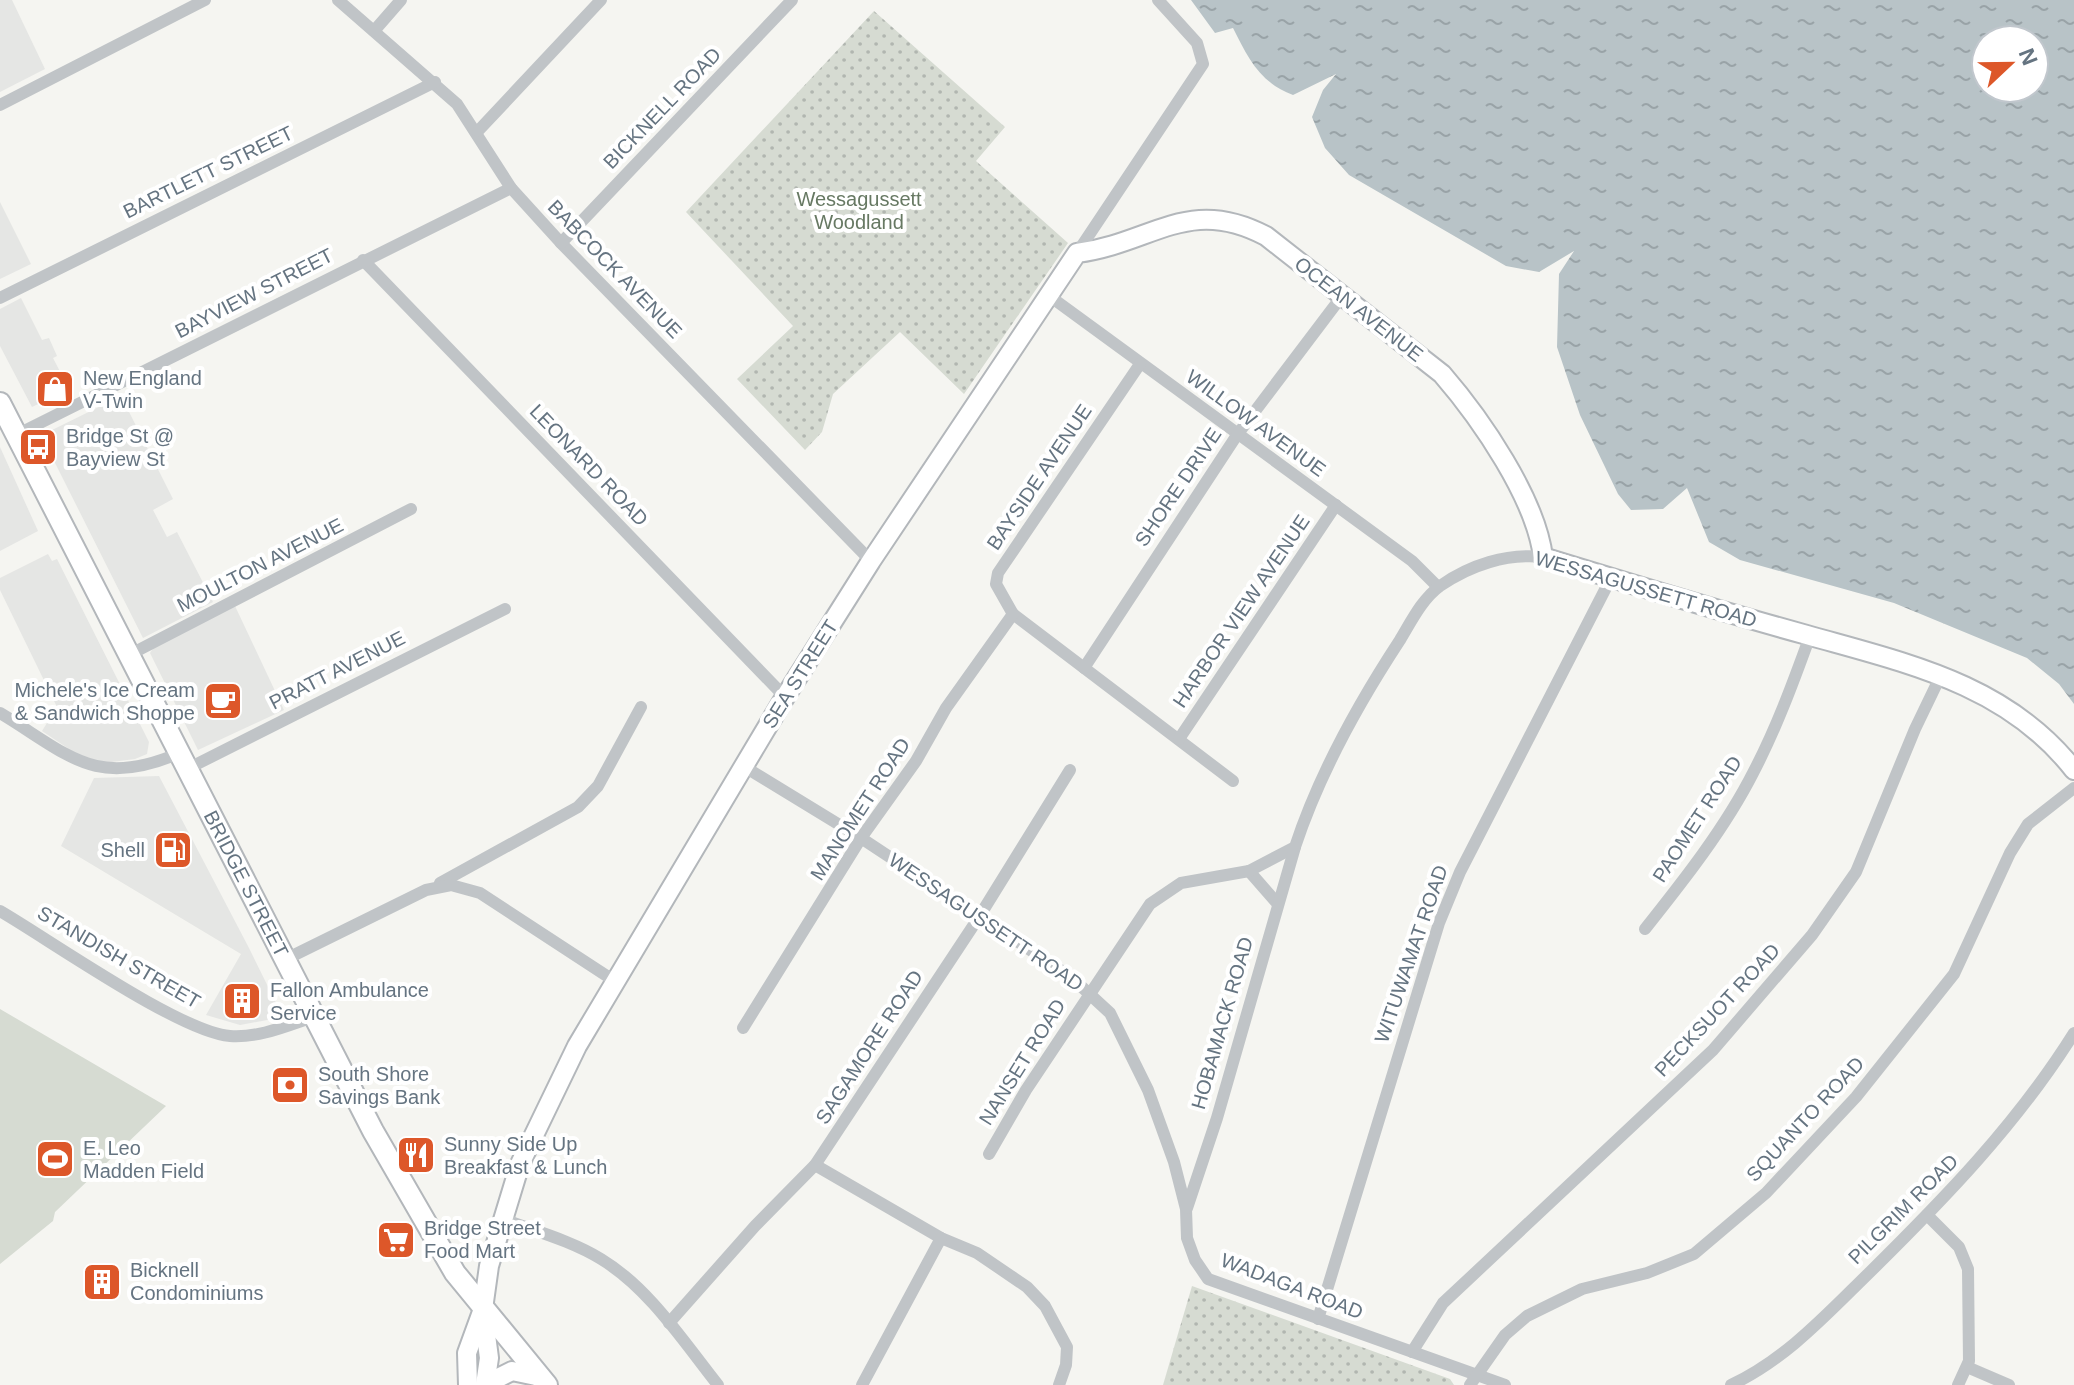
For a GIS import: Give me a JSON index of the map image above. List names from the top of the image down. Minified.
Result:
{"streets":{"main road":["BRIDGE STREET"],"street":["BICKNELL ROAD","BARTLETT STREET","BABCOCK AVENUE","BAYVIEW STREET","OCEAN AVENUE","WILLOW AVENUE","LEONARD ROAD","BAYSIDE AVENUE","SHORE DRIVE","MOULTON AVENUE","WESSAGUSSETT ROAD","HARBOR VIEW AVENUE","PRATT AVENUE","SEA STREET","MANOMET ROAD","PAOMET ROAD","WITUWAMAT ROAD","STANDISH STREET","PECKSUOT ROAD","HOBAMACK ROAD","SAGAMORE ROAD","NANSET ROAD","SQUANTO ROAD","PILGRIM ROAD","WADAGA ROAD"]},"crossings":[["BICKNELL ROAD","BABCOCK AVENUE"],["BARTLETT STREET","BABCOCK AVENUE"],["BABCOCK AVENUE","BAYVIEW STREET"],["BABCOCK AVENUE","SEA STREET"],["BAYVIEW STREET","LEONARD ROAD"],["BAYVIEW STREET","BRIDGE STREET"],["OCEAN AVENUE","SHORE DRIVE"],["OCEAN AVENUE","WESSAGUSSETT ROAD"],["OCEAN AVENUE","SEA STREET"],["WILLOW AVENUE","BAYSIDE AVENUE"],["WILLOW AVENUE","SHORE DRIVE"],["WILLOW AVENUE","WESSAGUSSETT ROAD"],["WILLOW AVENUE","HARBOR VIEW AVENUE"],["WILLOW AVENUE","SEA STREET"],["LEONARD ROAD","SEA STREET"],["BAYSIDE AVENUE","MANOMET ROAD"],["MOULTON AVENUE","BRIDGE STREET"],["WESSAGUSSETT ROAD","SEA STREET"],["WESSAGUSSETT ROAD","MANOMET ROAD"],["WESSAGUSSETT ROAD","PAOMET ROAD"],["WESSAGUSSETT ROAD","WITUWAMAT ROAD"],["WESSAGUSSETT ROAD","PECKSUOT ROAD"],["WESSAGUSSETT ROAD","HOBAMACK ROAD"],["WESSAGUSSETT ROAD","SAGAMORE ROAD"],["WESSAGUSSETT ROAD","NANSET ROAD"],["WESSAGUSSETT ROAD","WADAGA ROAD"],["PRATT AVENUE","BRIDGE STREET"],["SEA STREET","BRIDGE STREET"],["BRIDGE STREET","STANDISH STREET"],["WITUWAMAT ROAD","WADAGA ROAD"],["PECKSUOT ROAD","WADAGA ROAD"],["HOBAMACK ROAD","WADAGA ROAD"],["NANSET ROAD","WADAGA ROAD"],["SQUANTO ROAD","WADAGA ROAD"]],"parks":["Wessagussett Woodland"],"places":{"shop":["New England V-Twin"],"bus stop":["Bridge St @ Bayview St"],"cafe":["Michele's Ice Cream & Sandwich Shoppe"],"fuel station":["Shell"],"building":["Fallon Ambulance Service","Bicknell Condominiums"],"bank":["South Shore Savings Bank"],"restaurant":["Sunny Side Up Breakfast & Lunch"],"sports":["E. Leo Madden Field"],"supermarket":["Bridge Street Food Mart"]},"north":"right"}
